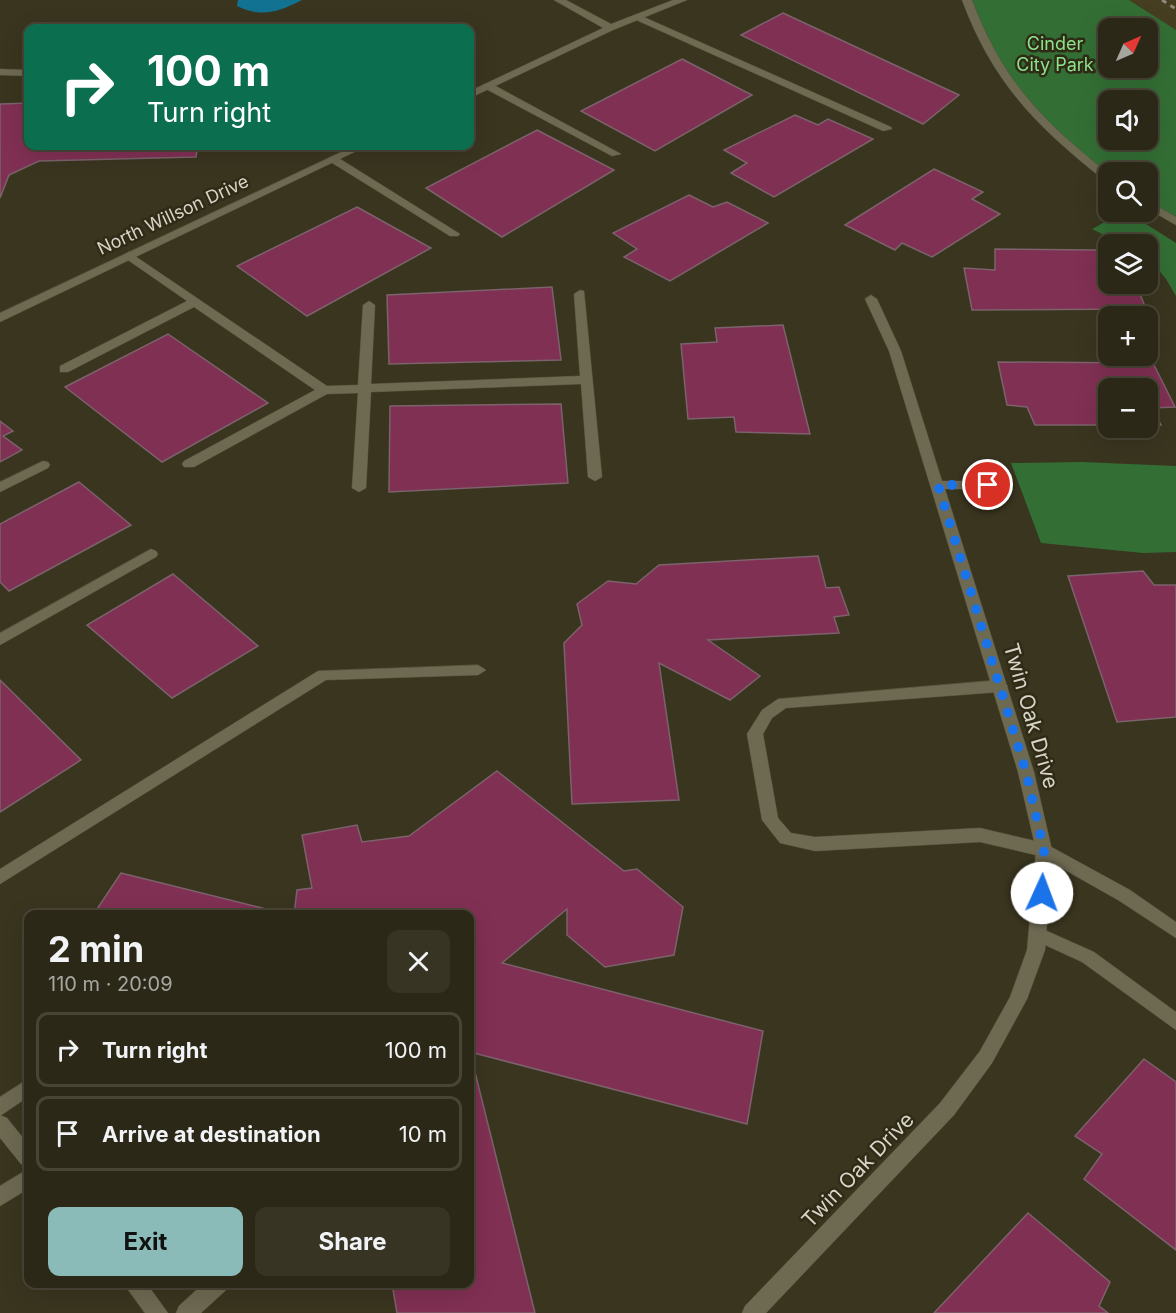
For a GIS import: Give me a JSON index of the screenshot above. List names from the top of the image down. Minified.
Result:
{"streets":{"street":["North Willson Drive","Twin Oak Drive"]},"parks":["Cinder City Park"],"north":"top right","page":{"map_buttons":["+","−"],"turn":["100 m","Turn right"],"heading":["2 min","110 m · 20:09"],"list":[{"name":"Turn right","value":"100 m"},{"name":"Arrive at destination","value":"10 m"}],"buttons":["Exit","Share"]}}
